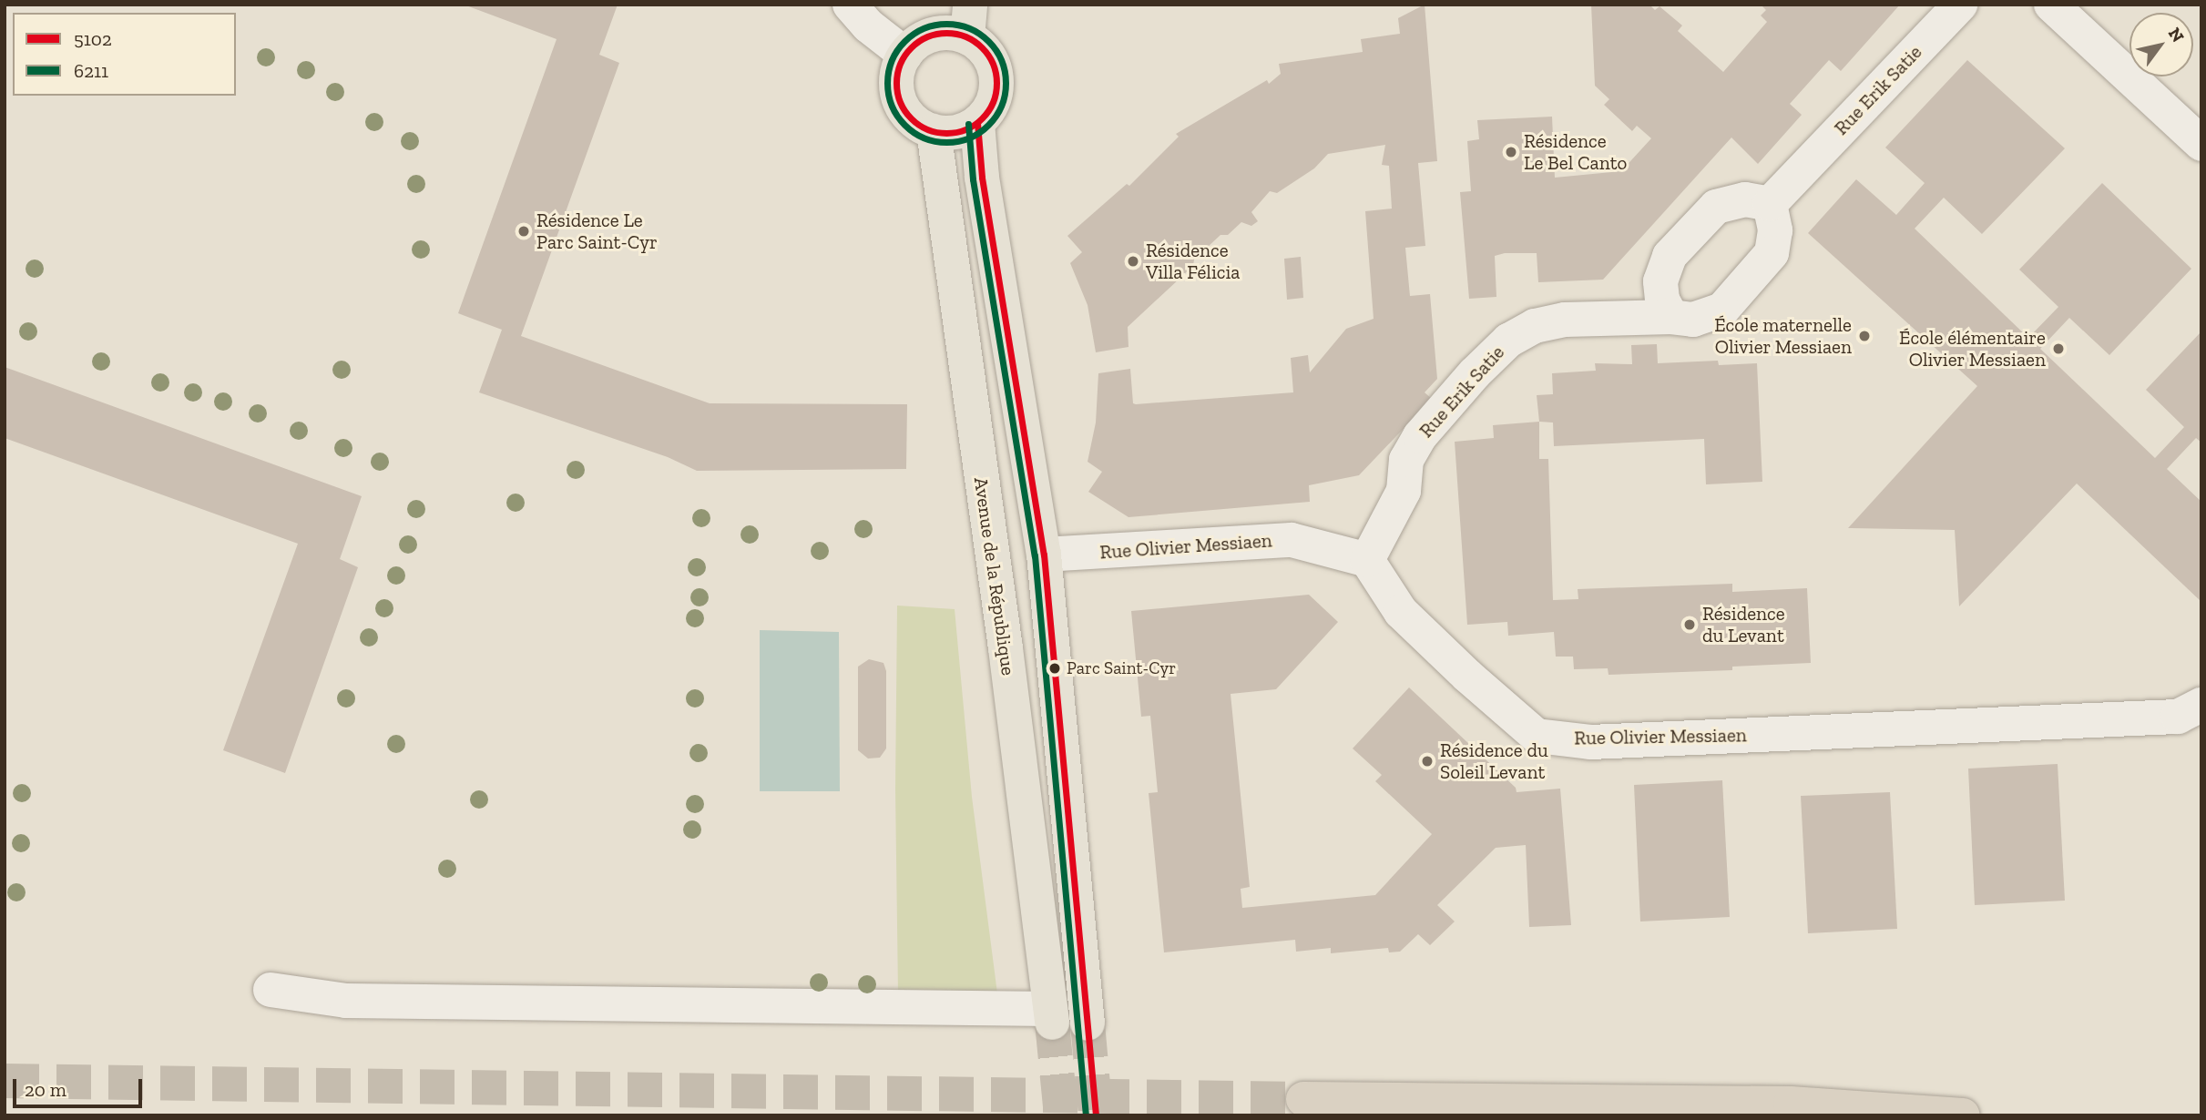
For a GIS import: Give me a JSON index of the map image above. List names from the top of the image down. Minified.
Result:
{"streets":{"main road":["Avenue de la République"],"street":["Rue Erik Satie","Rue Olivier Messiaen"]},"crossings":[["Rue Erik Satie","Rue Olivier Messiaen"]],"places":["Résidence Le Bel Canto","Résidence Le Parc Saint-Cyr","Résidence Villa Félicia","École maternelle Olivier Messiaen","École élémentaire Olivier Messiaen","Résidence du Levant","Parc Saint-Cyr","Résidence du Soleil Levant"],"lines":["transit line 6211","transit line 5102"],"legend":["5102","6211"],"scale_bar":"20 m","north":"top right"}
